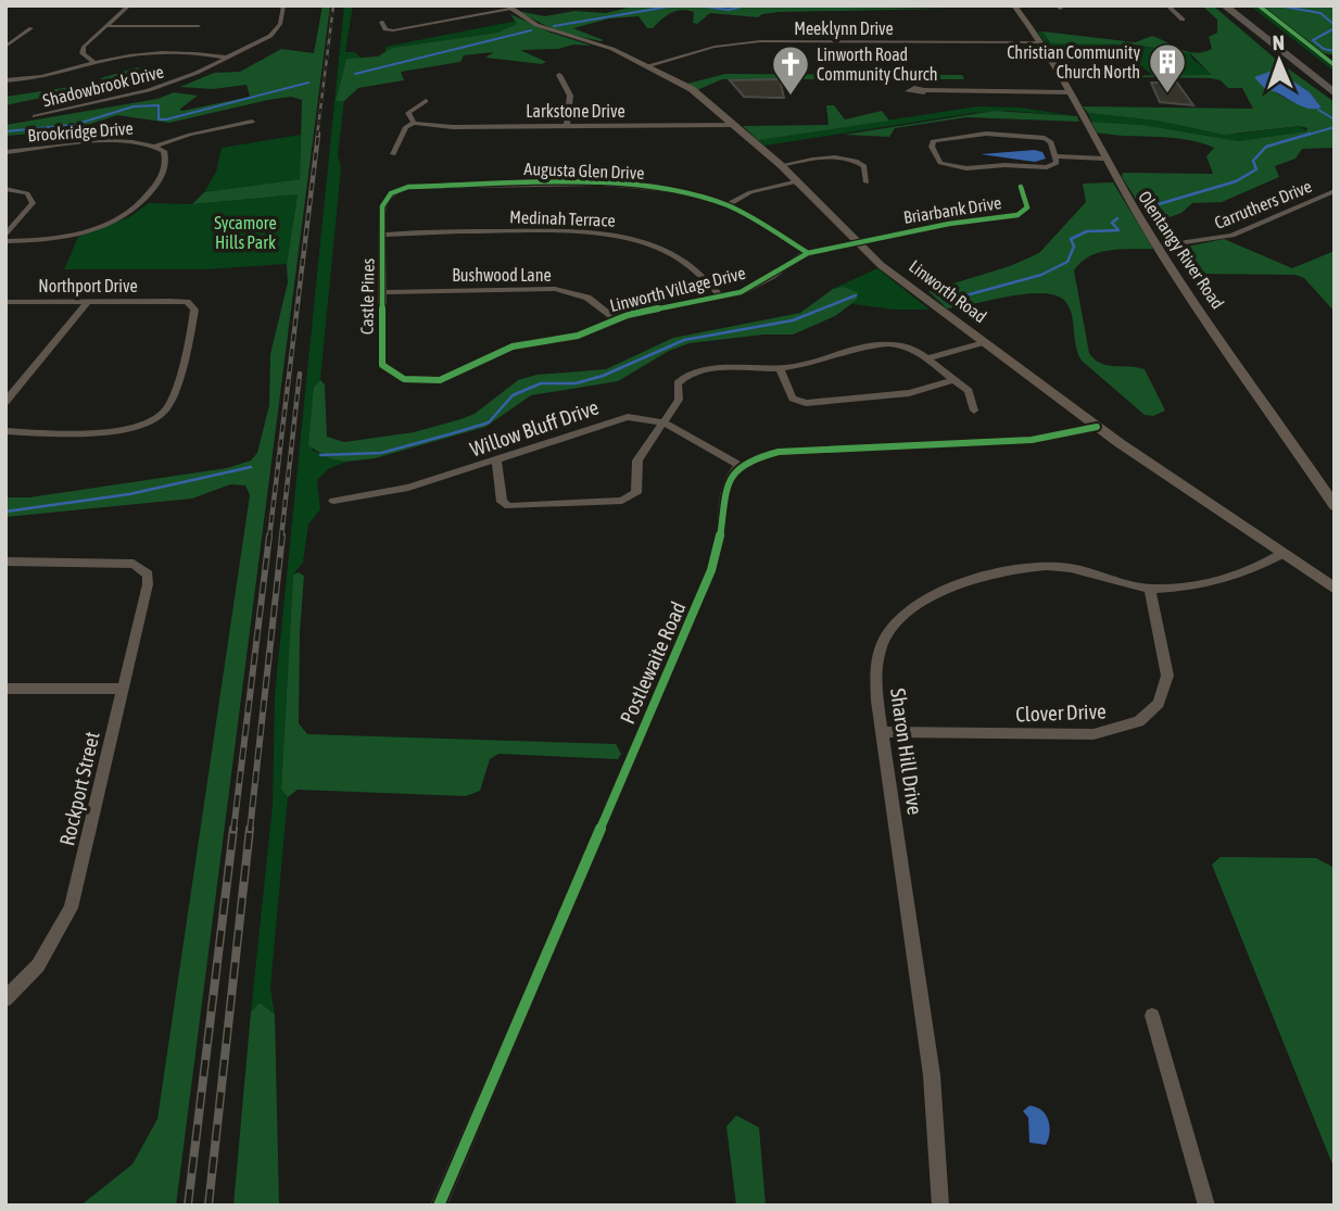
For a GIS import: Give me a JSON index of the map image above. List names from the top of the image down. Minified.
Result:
{"streets":{"main road":["Olentangy River Road","Linworth Road"],"street":["Meeklynn Drive","Shadowbrook Drive","Larkstone Drive","Brookridge Drive","Augusta Glen Drive","Carruthers Drive","Briarbank Drive","Medinah Terrace","Bushwood Lane","Northport Drive","Linworth Village Drive","Castle Pines","Willow Bluff Drive","Postlewaite Road","Clover Drive","Sharon Hill Drive","Rockport Street"]},"crossings":[["Meeklynn Drive","Olentangy River Road"],["Meeklynn Drive","Linworth Road"],["Larkstone Drive","Linworth Road"],["Augusta Glen Drive","Linworth Village Drive"],["Augusta Glen Drive","Castle Pines"],["Carruthers Drive","Olentangy River Road"],["Briarbank Drive","Linworth Village Drive"],["Briarbank Drive","Linworth Road"],["Medinah Terrace","Linworth Village Drive"],["Medinah Terrace","Castle Pines"],["Bushwood Lane","Linworth Village Drive"],["Bushwood Lane","Castle Pines"],["Linworth Village Drive","Linworth Road"],["Linworth Village Drive","Castle Pines"],["Linworth Road","Sharon Hill Drive"],["Willow Bluff Drive","Postlewaite Road"],["Clover Drive","Sharon Hill Drive"]],"parks":["Sycamore Hills Park"],"places":{"building":["Christian Community Church North"],"church":["Linworth Road Community Church"]},"north":"top"}
